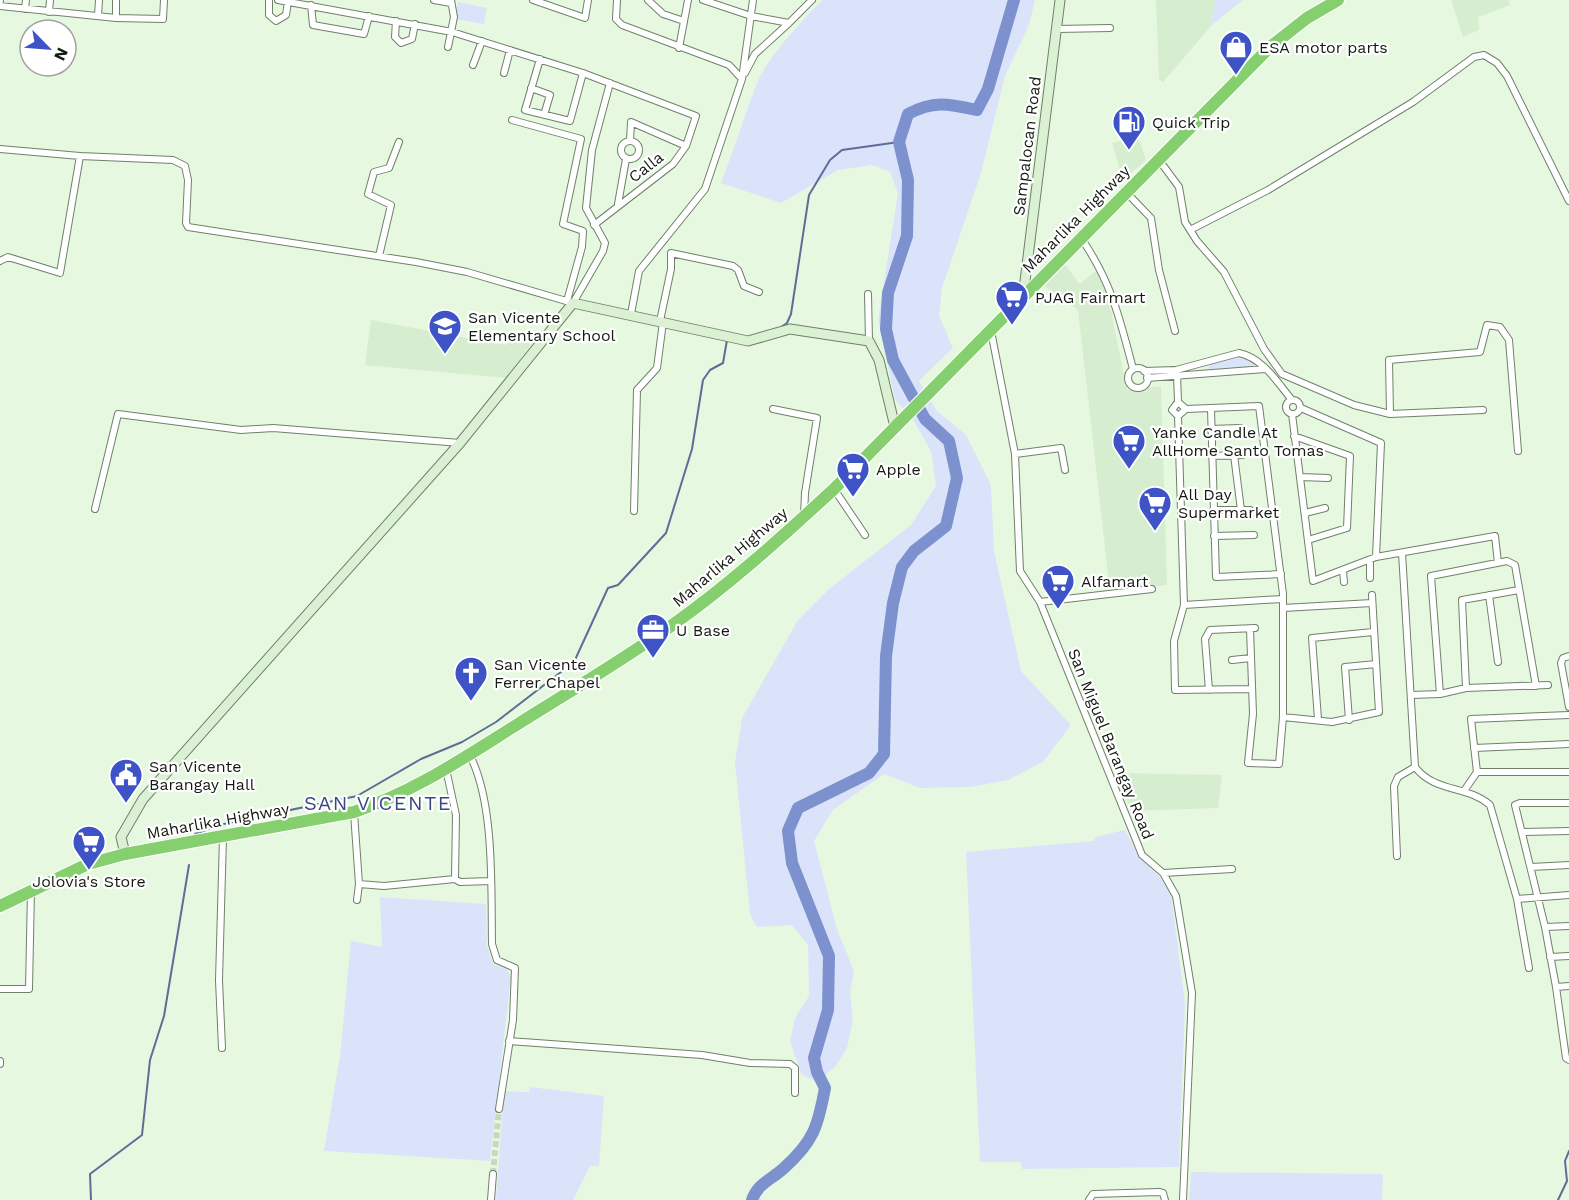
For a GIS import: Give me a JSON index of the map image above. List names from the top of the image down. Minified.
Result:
{"streets":{"highway":["Maharlika Highway"],"street":["Sampalocan Road","Calla","San Miguel Barangay Road"]},"crossings":[["Sampalocan Road","Maharlika Highway"],["Maharlika Highway","San Miguel Barangay Road"]],"districts":["SAN VICENTE"],"places":{"shop":["ESA motor parts"],"fuel station":["Quick Trip"],"supermarket":["PJAG Fairmart","Yanke Candle At AllHome Santo Tomas","Apple","All Day Supermarket","Alfamart","Jolovia's Store"],"school or university":["San Vicente Elementary School"],"office":["U Base"],"church":["San Vicente Ferrer Chapel"],"public building":["San Vicente Barangay Hall"]},"north":"bottom right"}
